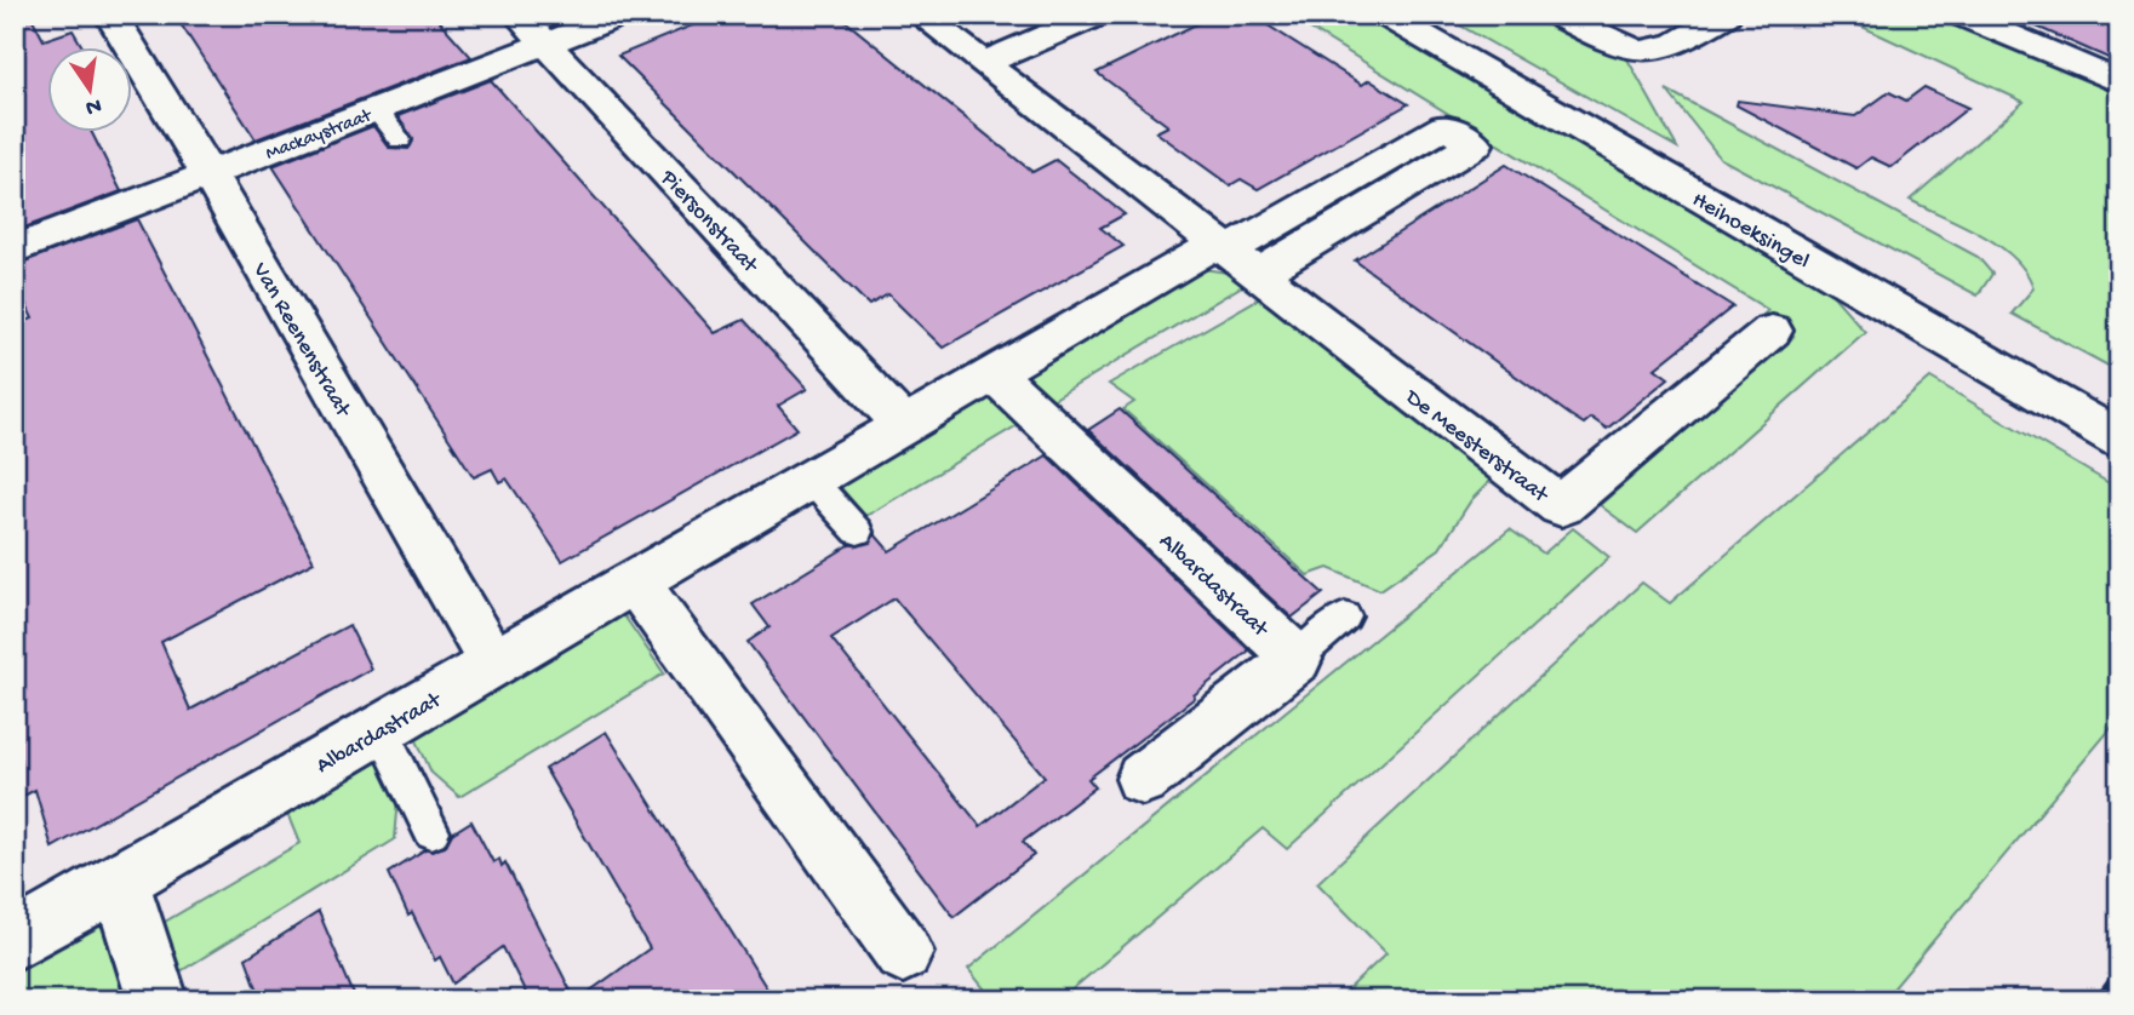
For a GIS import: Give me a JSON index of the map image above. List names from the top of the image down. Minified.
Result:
{"streets":{"street":["Mackaystraat","Piersonstraat","Heihoeksingel","Van Reenenstraat","De Meesterstraat","Albardastraat"]},"crossings":[["Mackaystraat","Piersonstraat"],["Mackaystraat","Van Reenenstraat"],["Piersonstraat","Albardastraat"],["Van Reenenstraat","Albardastraat"],["De Meesterstraat","Albardastraat"]],"north":"bottom"}
